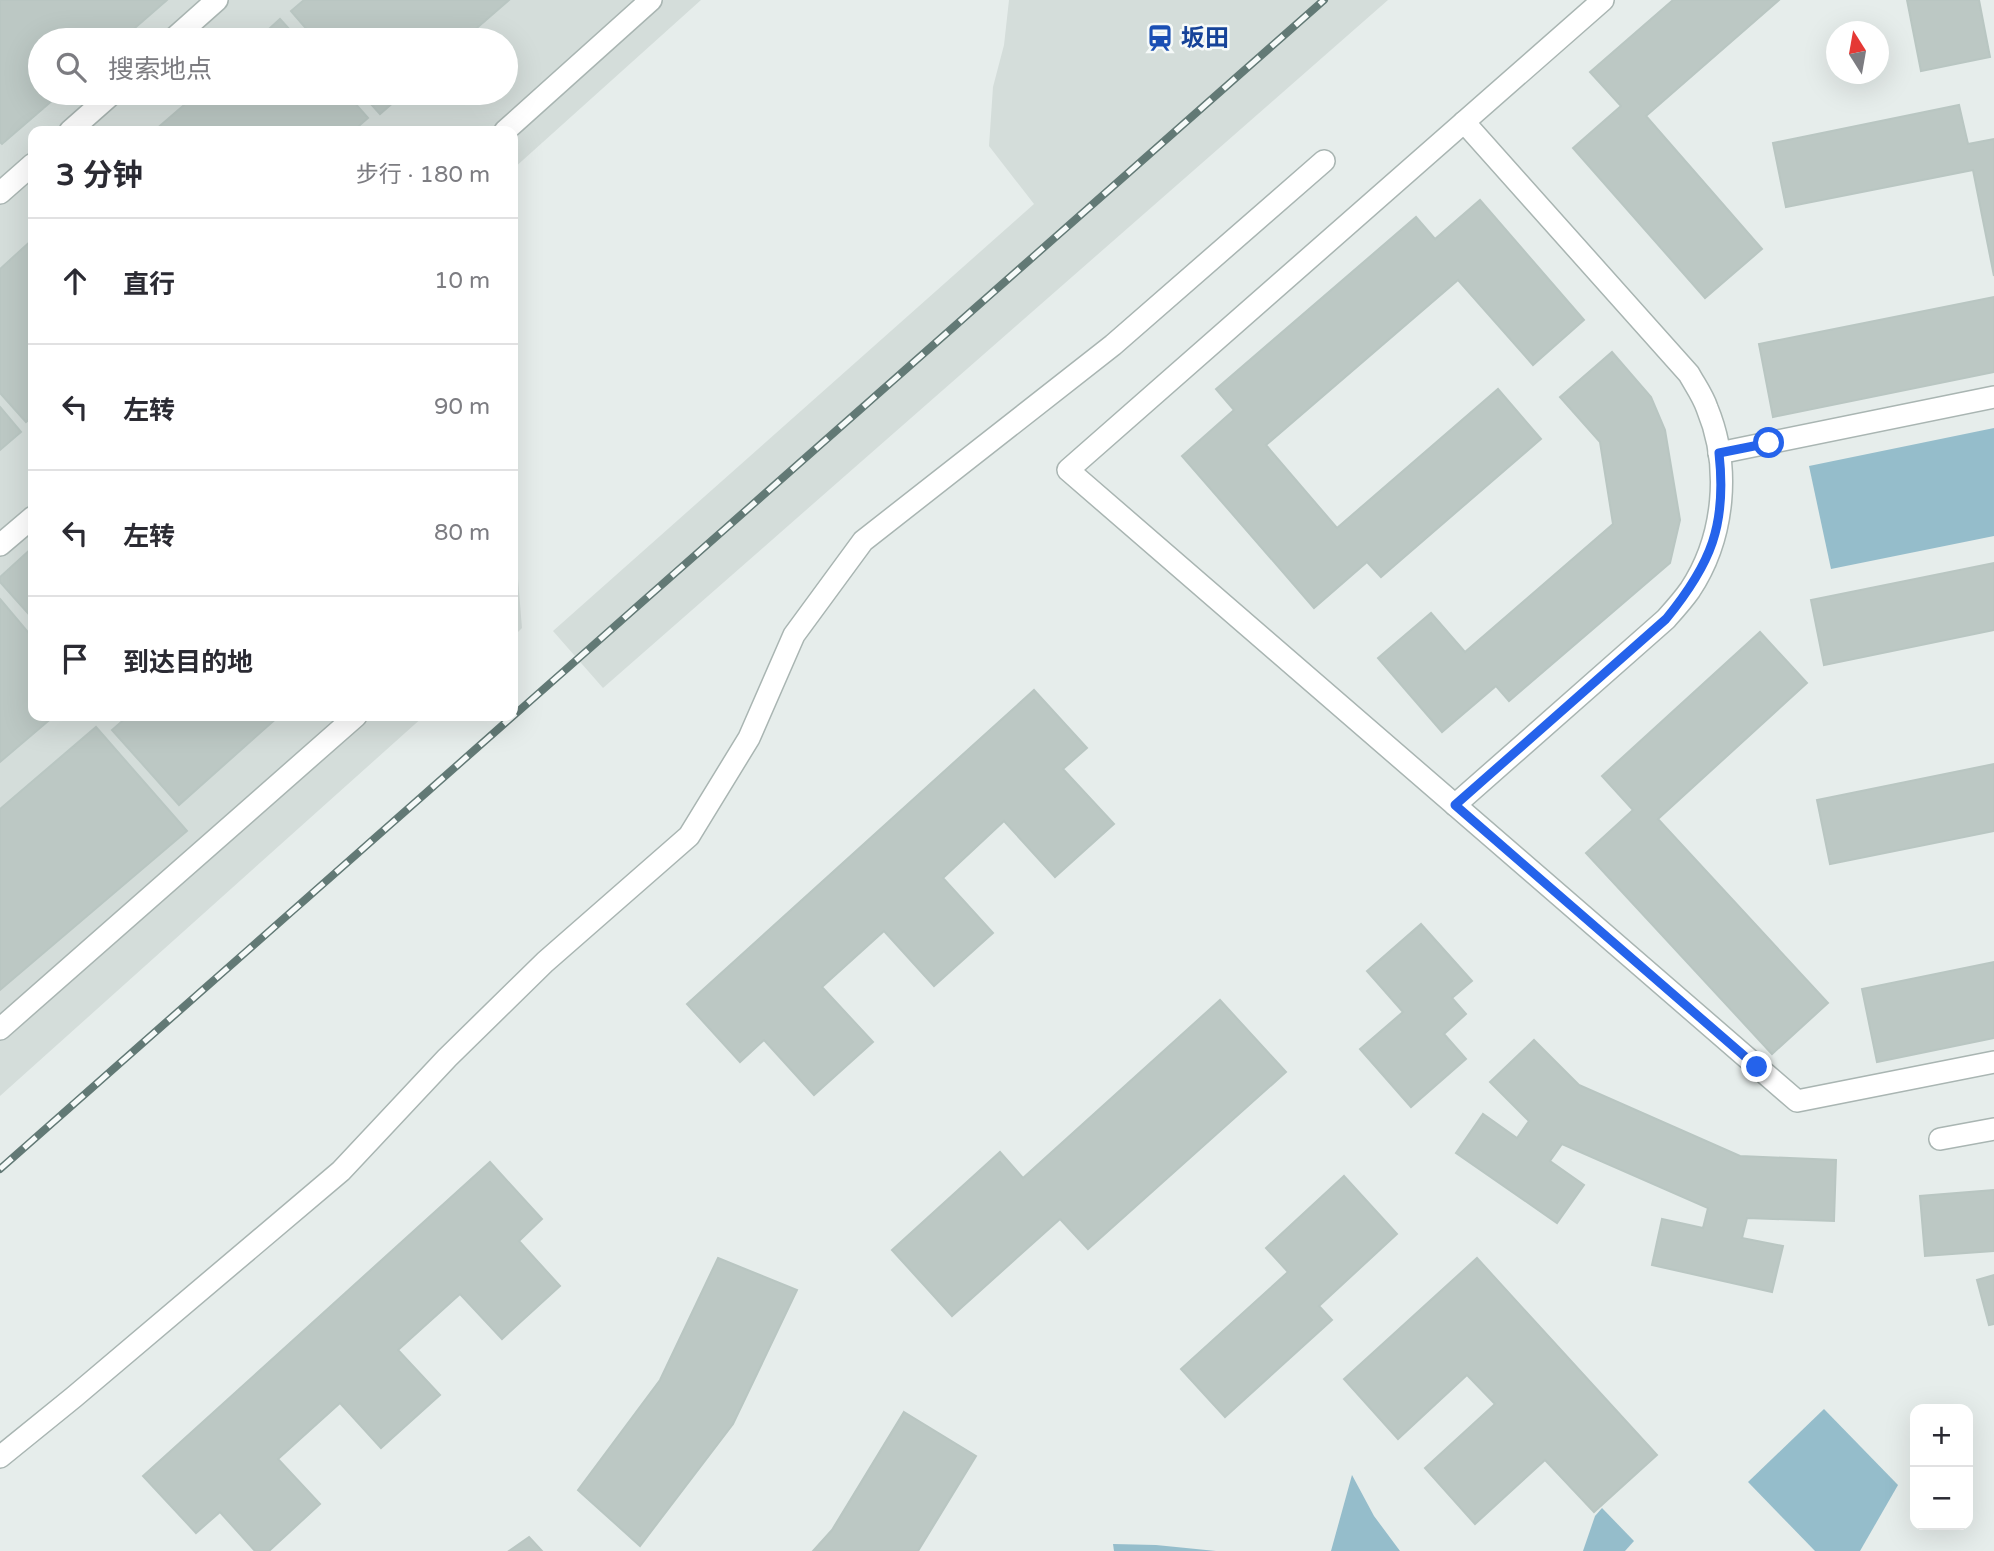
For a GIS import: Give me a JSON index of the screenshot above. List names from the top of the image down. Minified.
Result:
{"places":{"station":["坂田"]},"north":"top","page":{"search":"搜索地点","heading":["3 分钟","步行 · 180 m"],"list":[["直行","10 m"],["左转","90 m"],["左转","80 m"],"到达目的地"],"map_buttons":["+","−"]}}
